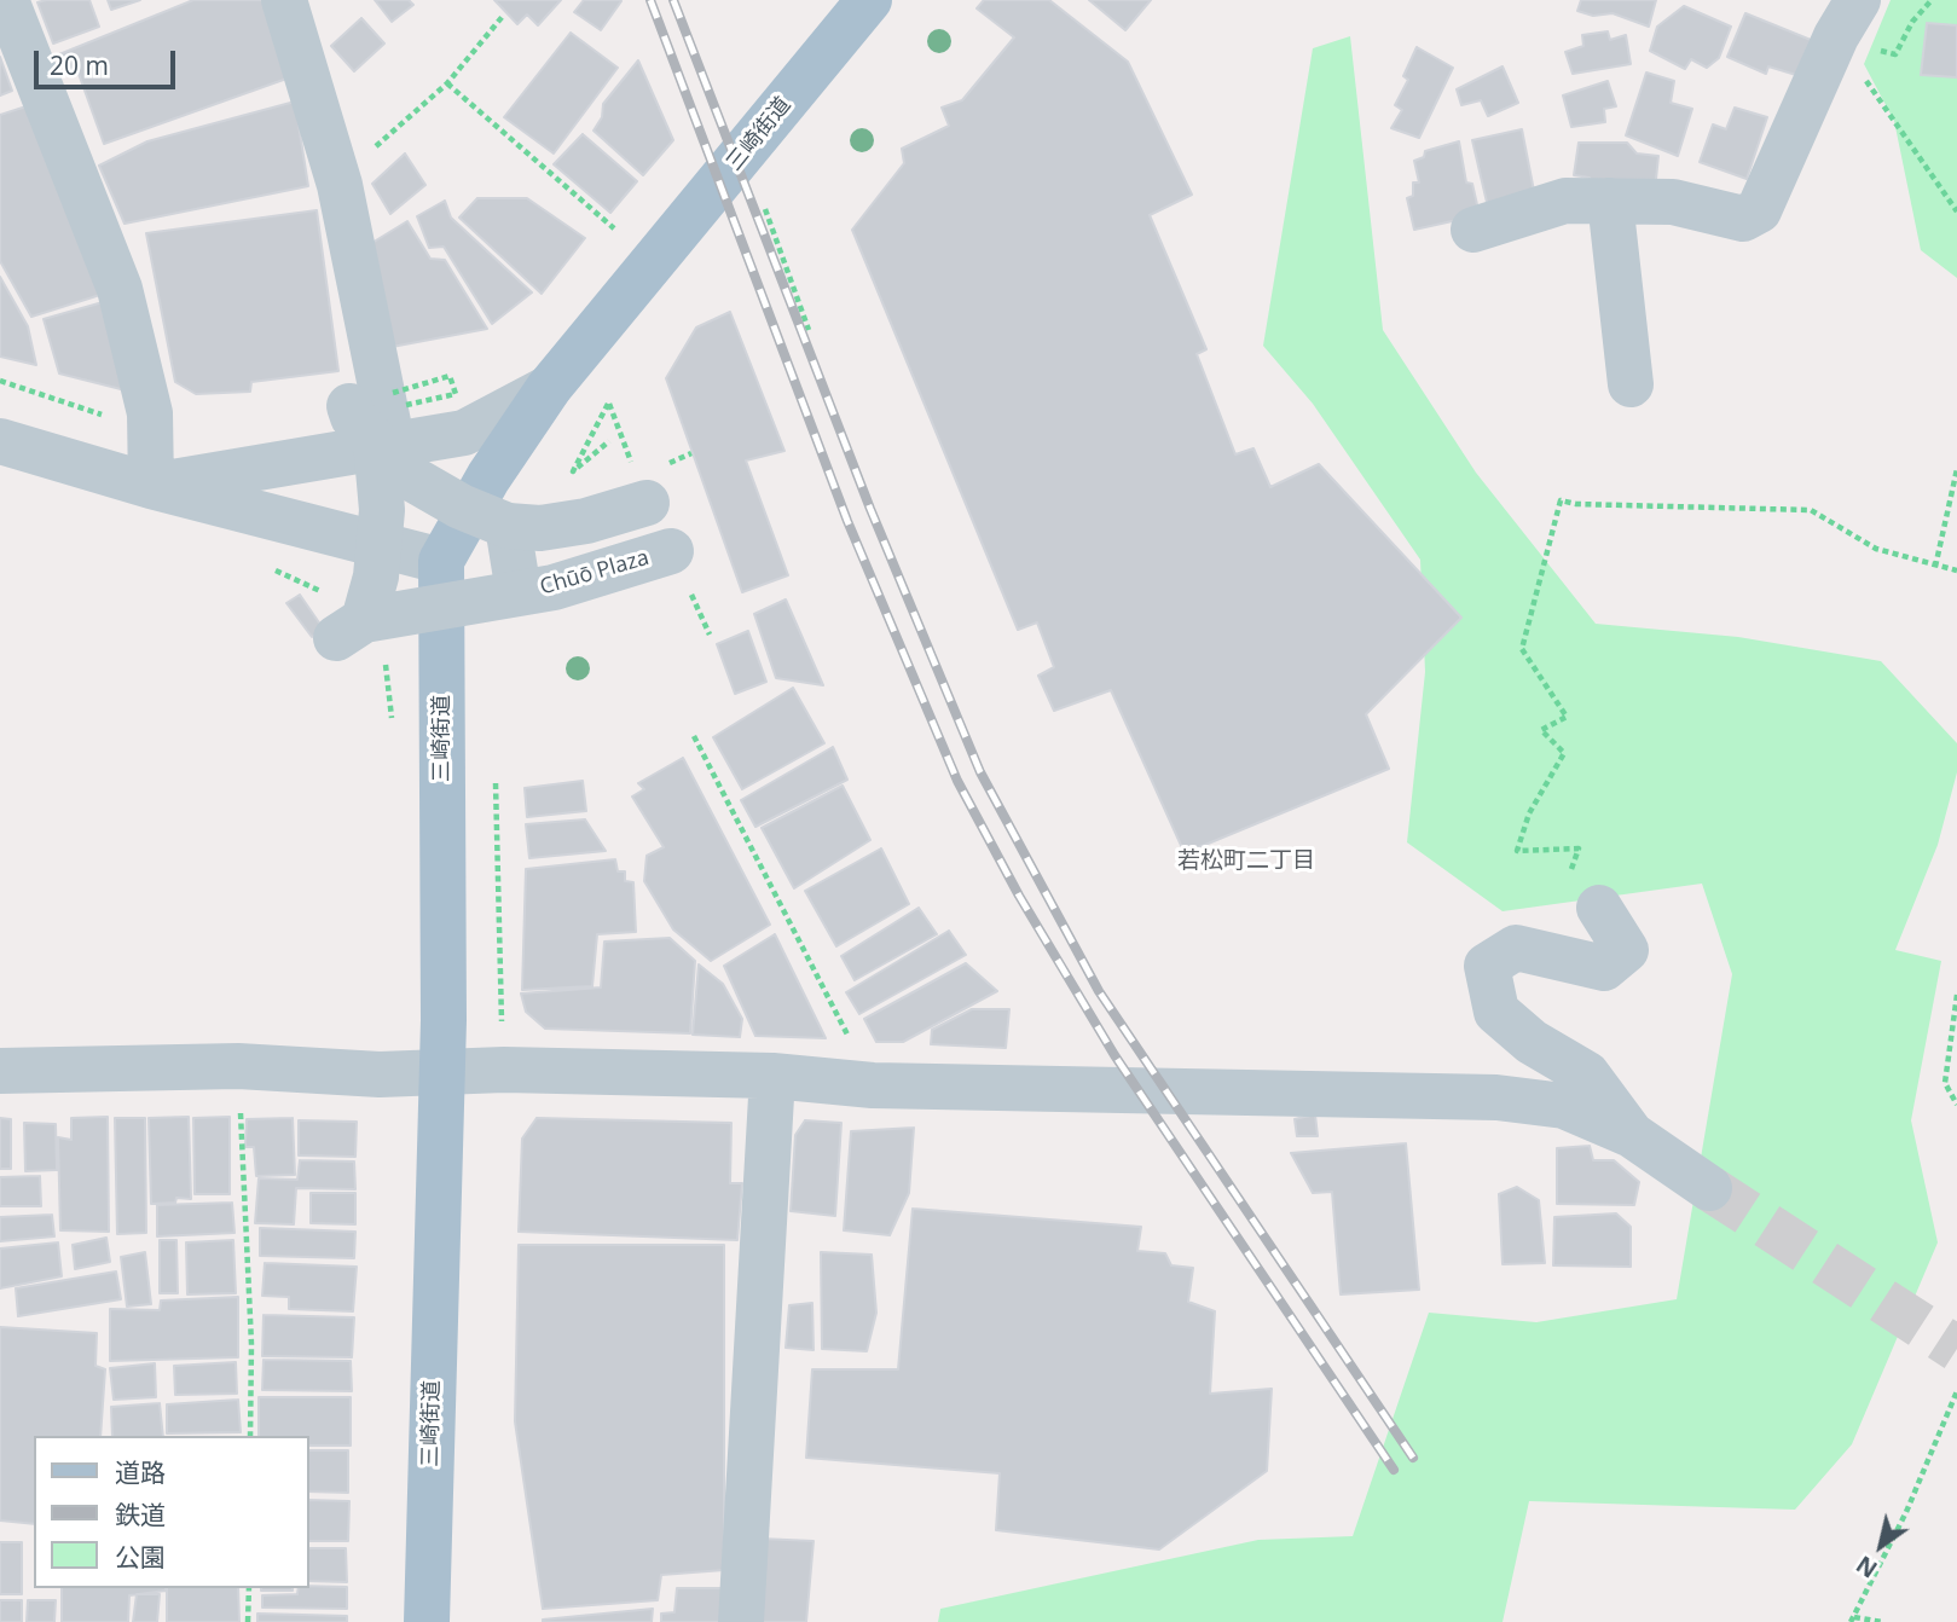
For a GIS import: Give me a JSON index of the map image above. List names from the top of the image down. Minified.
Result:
{"streets":{"main road":["三崎街道"],"street":["Chūō Plaza"]},"districts":["若松町二丁目"],"legend":["道路","鉄道","公園"],"scale_bar":"20 m","north":"bottom left"}
